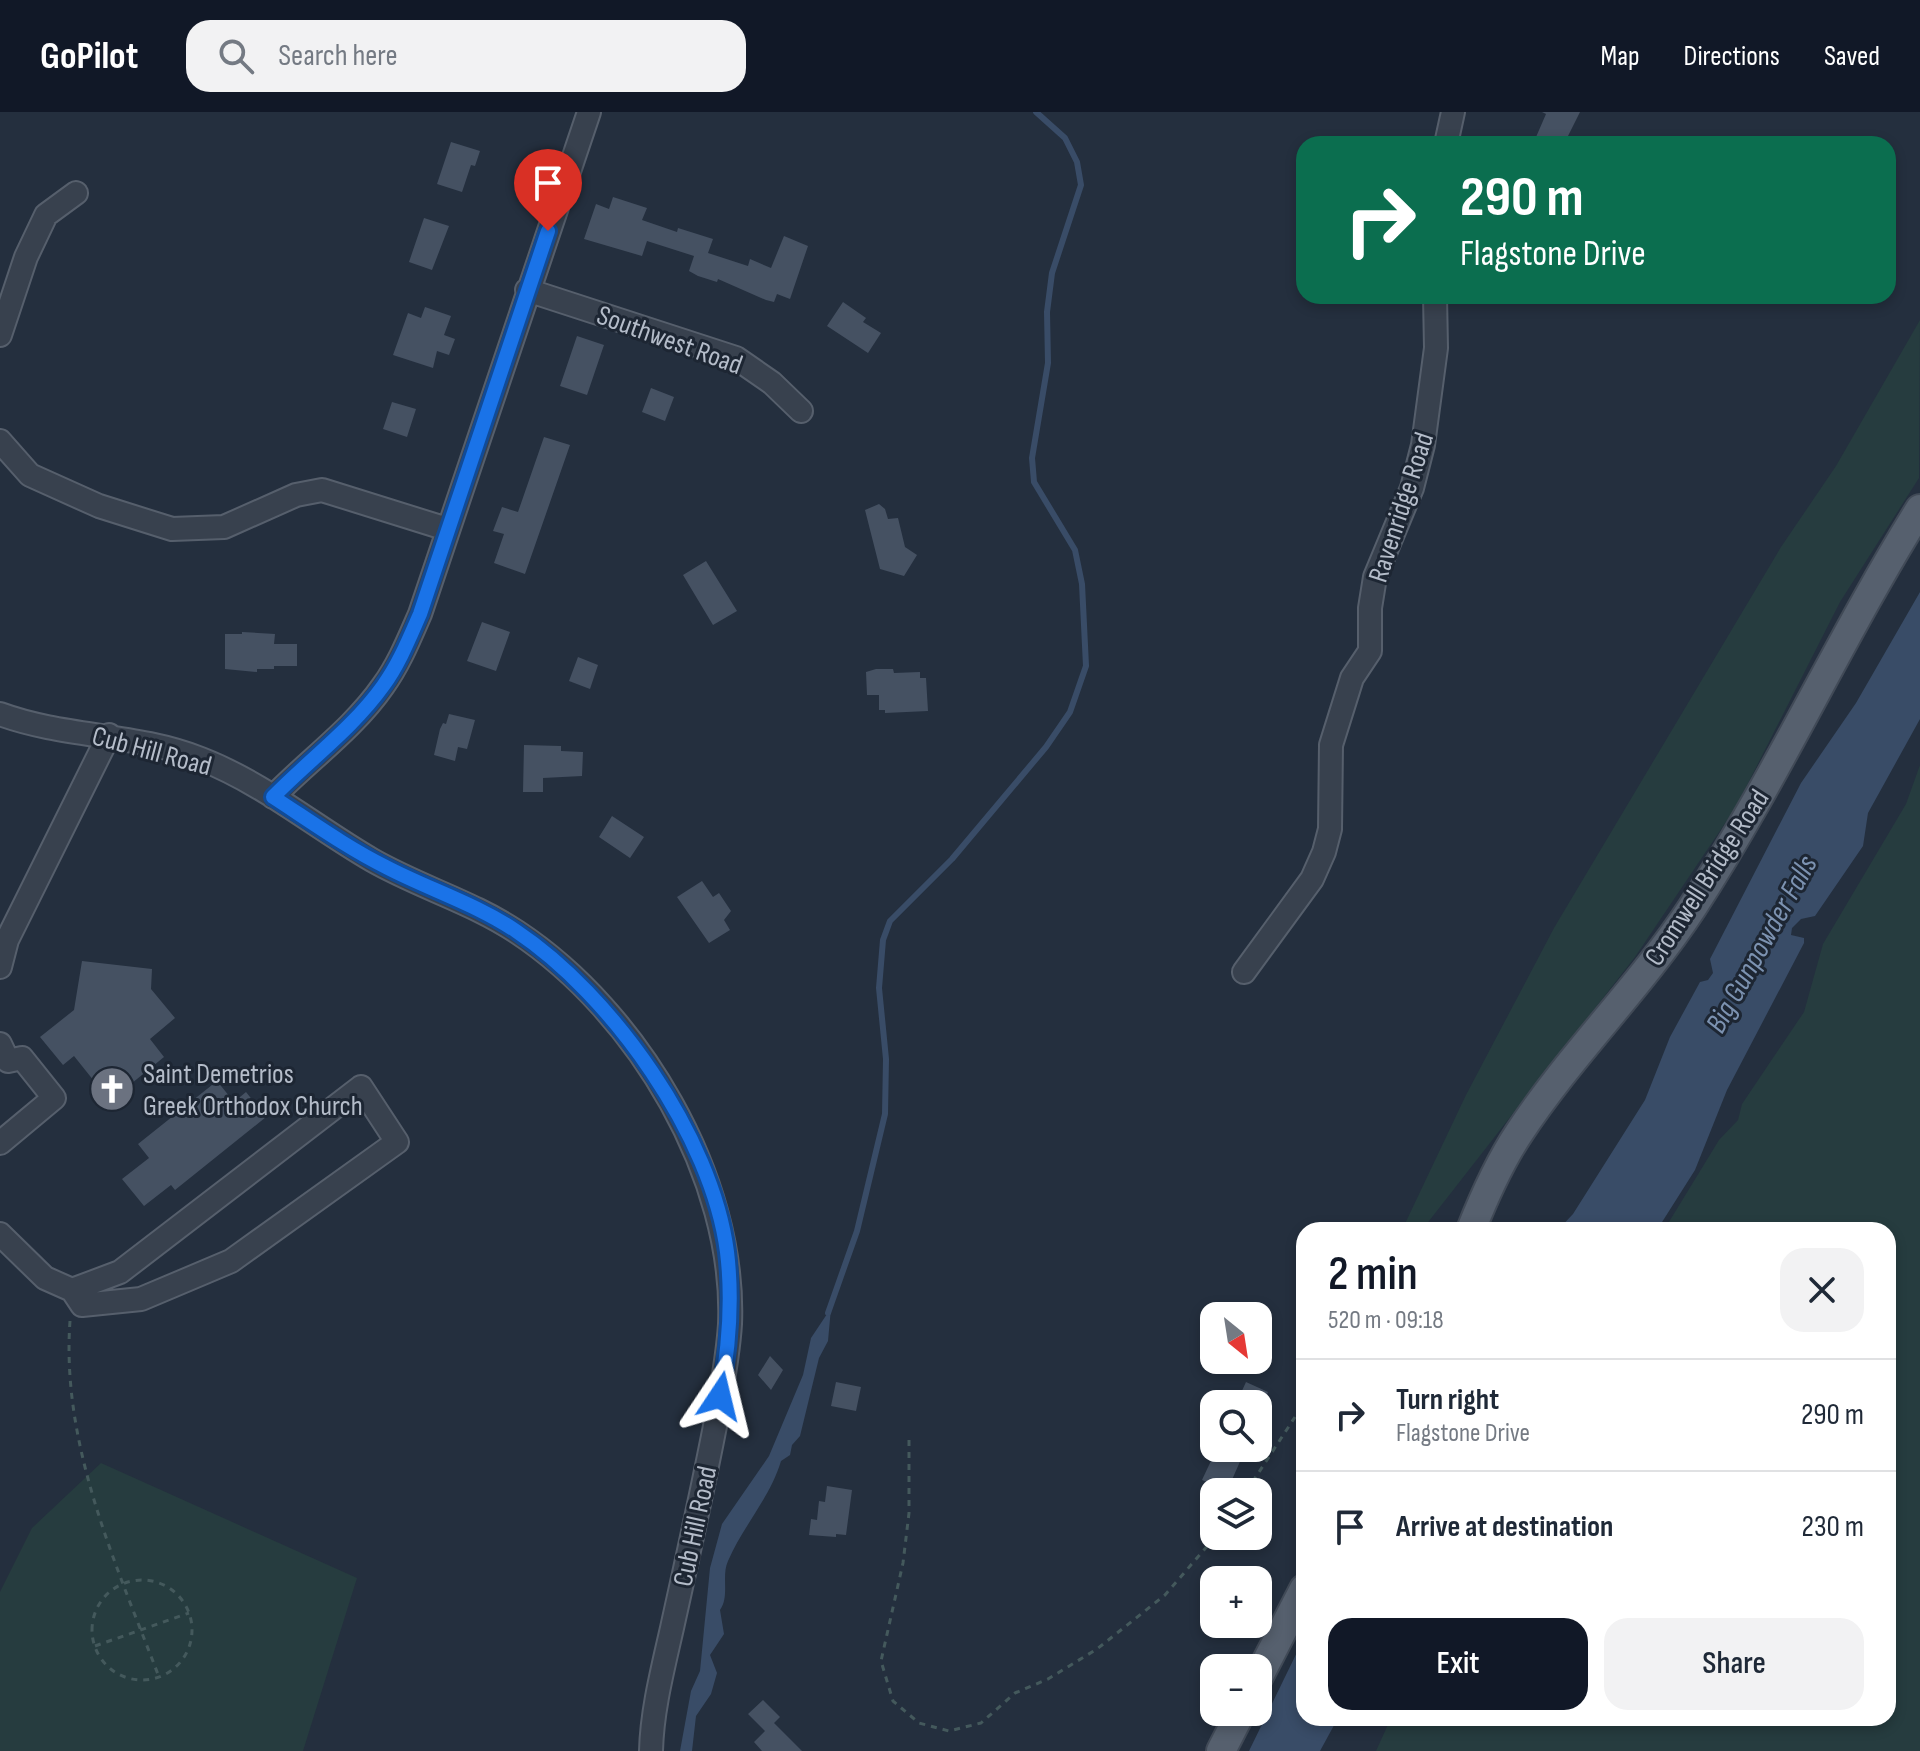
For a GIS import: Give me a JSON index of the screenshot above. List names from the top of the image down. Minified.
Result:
{"streets":{"main road":["Cromwell Bridge Road"],"street":["Southwest Road","Ravenridge Road","Cub Hill Road"]},"water":["Big Gunpowder Falls"],"places":{"church":["Saint Demetrios Greek Orthodox Church"]},"north":"bottom right","page":{"header":"GoPilot","search":"Search here","nav":["Map","Directions","Saved"],"turn":["290 m","Flagstone Drive"],"heading":["2 min","520 m · 09:18"],"map_buttons":["+","−"],"list":[{"name":"Turn right","note":"Flagstone Drive","value":"290 m"},{"name":"Arrive at destination","value":"230 m"}],"buttons":["Exit","Share"]}}
